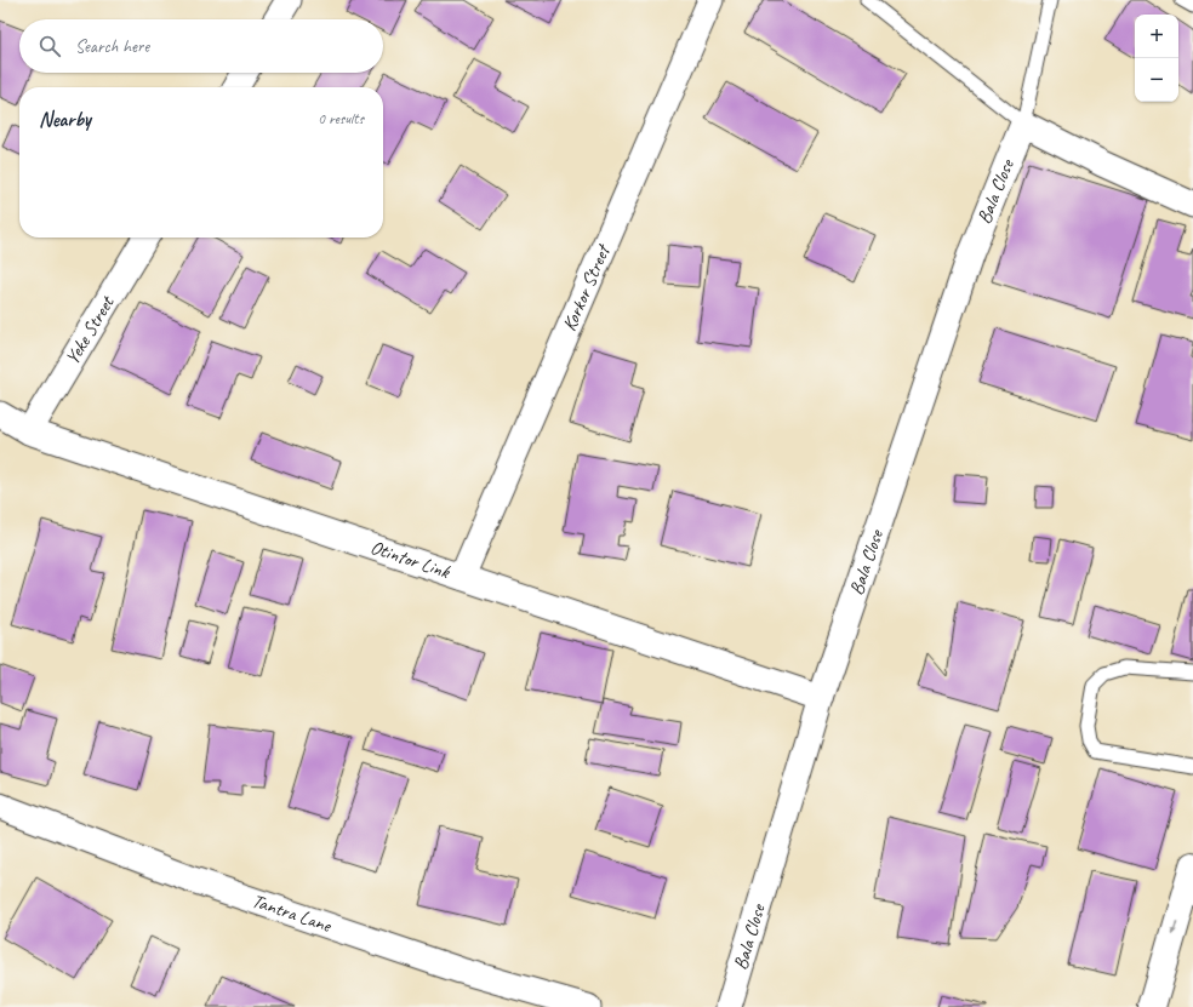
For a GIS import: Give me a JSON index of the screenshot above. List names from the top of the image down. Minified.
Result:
{"streets":{"street":["Bala Close","Korkor Street","Yeke Street","Otintor Link","Tantra Lane"]},"crossings":[["Bala Close","Otintor Link"],["Korkor Street","Otintor Link"],["Yeke Street","Otintor Link"]],"page":{"map_buttons":["+","−"],"search":"Search here","heading":["Nearby","0 results"]}}
